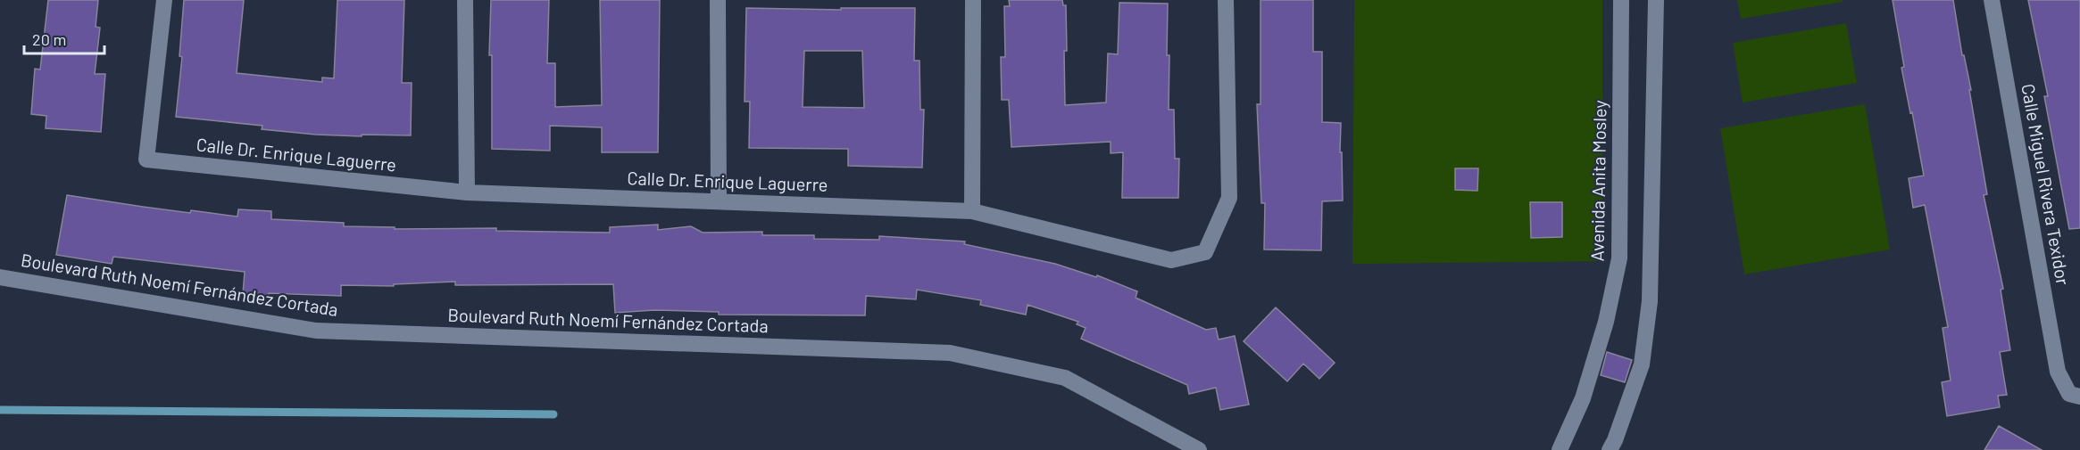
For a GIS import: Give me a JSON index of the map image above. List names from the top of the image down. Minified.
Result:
{"streets":{"street":["Calle Dr. Enrique Laguerre","Avenida Anita Mosley","Calle Miguel Rivera Texidor","Boulevard Ruth Noemí Fernández Cortada"]},"scale_bar":"20 m"}
